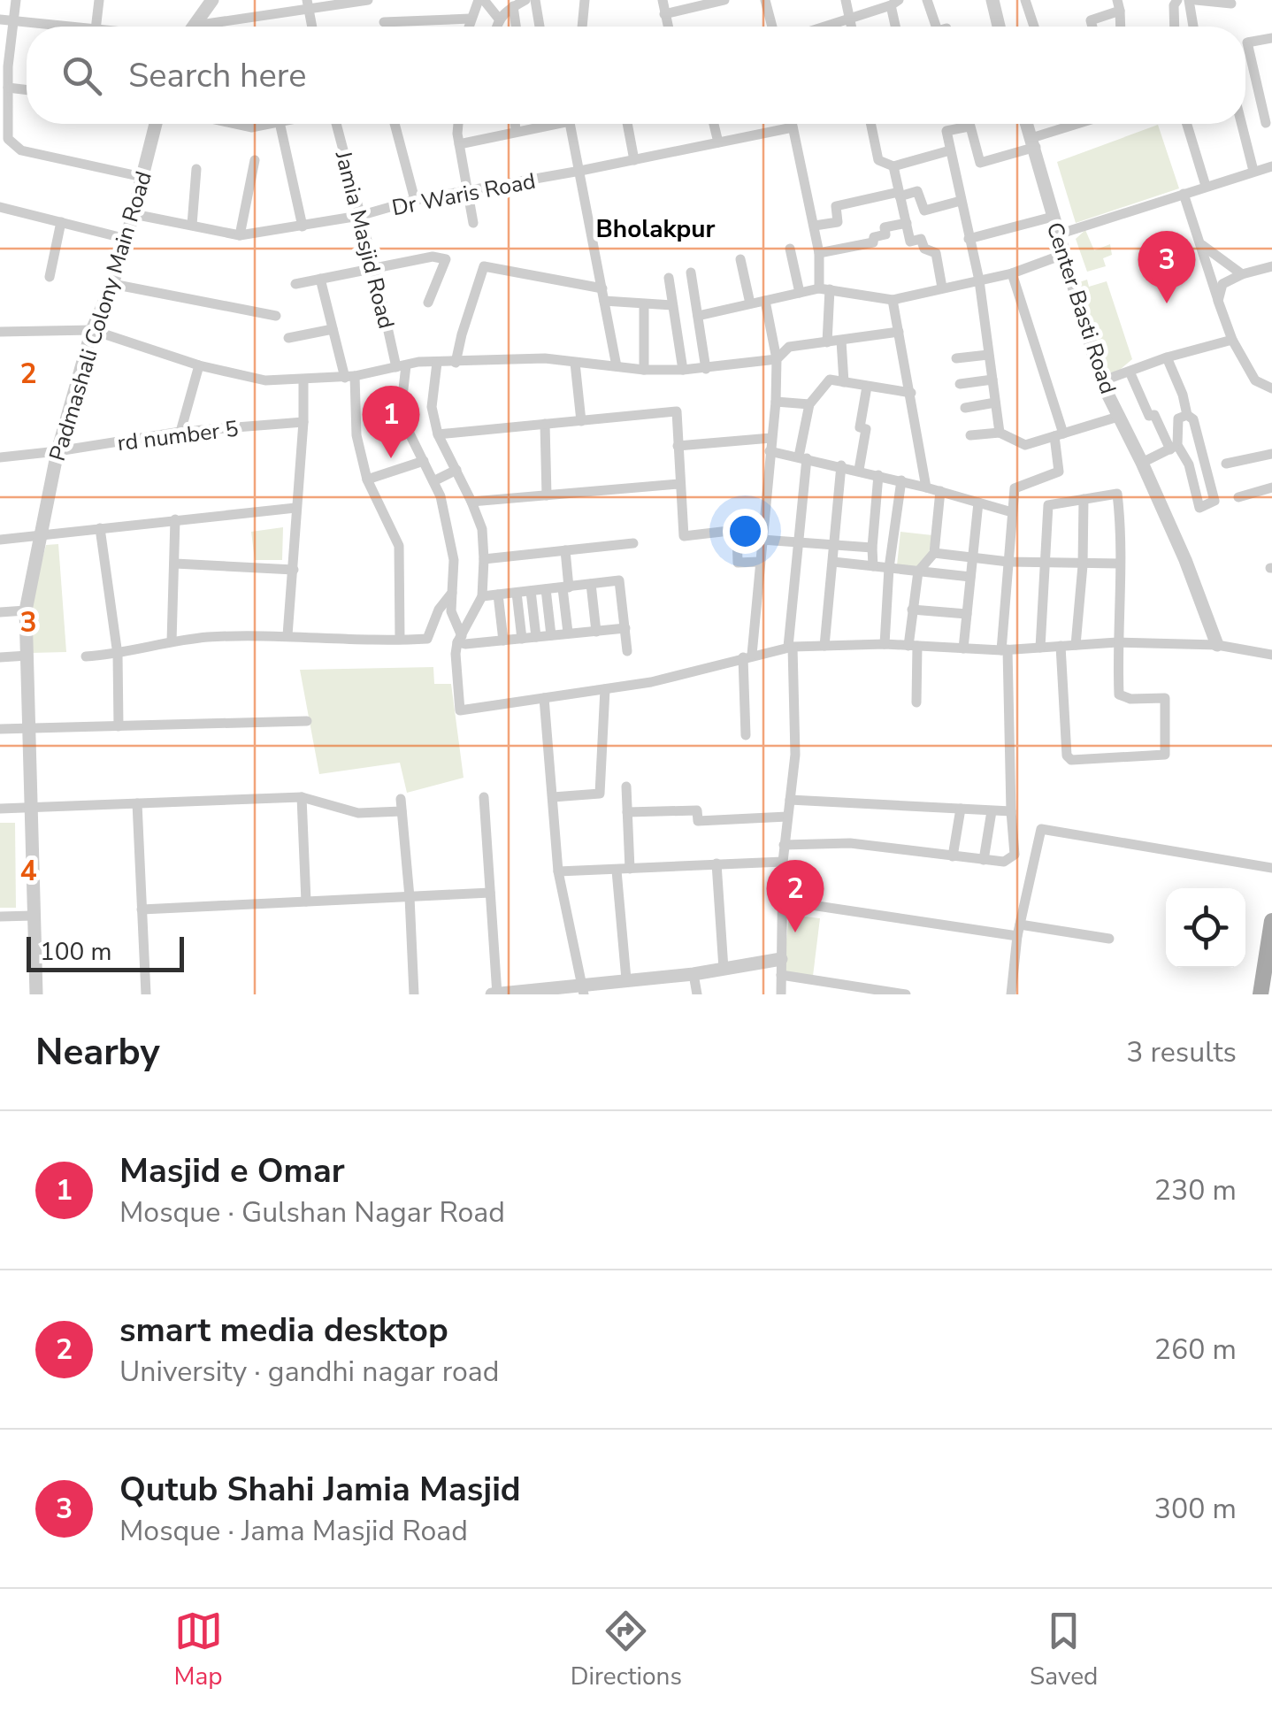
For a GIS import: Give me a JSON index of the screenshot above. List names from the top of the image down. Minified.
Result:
{"streets":{"street":["Dr Waris Road","Jamia Masjid Road","Center Basti Road","Padmashali Colony Main Road","rd number 5"]},"crossings":[["Dr Waris Road","Jamia Masjid Road"],["Dr Waris Road","Padmashali Colony Main Road"],["Padmashali Colony Main Road","rd number 5"]],"districts":["Bholakpur"],"scale_bar":"100 m","page":{"search":"Search here","pins":["3","1","2"],"scale":"100 m","heading":["Nearby","3 results"],"list":[{"mark":"1","name":"Masjid e Omar","note":"Mosque · Gulshan Nagar Road","value":"230 m"},{"mark":"2","name":"smart media desktop","note":"University · gandhi nagar road","value":"260 m"},{"mark":"3","name":"Qutub Shahi Jamia Masjid","note":"Mosque · Jama Masjid Road","value":"300 m"}],"nav":["Map","Directions","Saved"]},"grid":{"rows":["2","3","4"]}}
